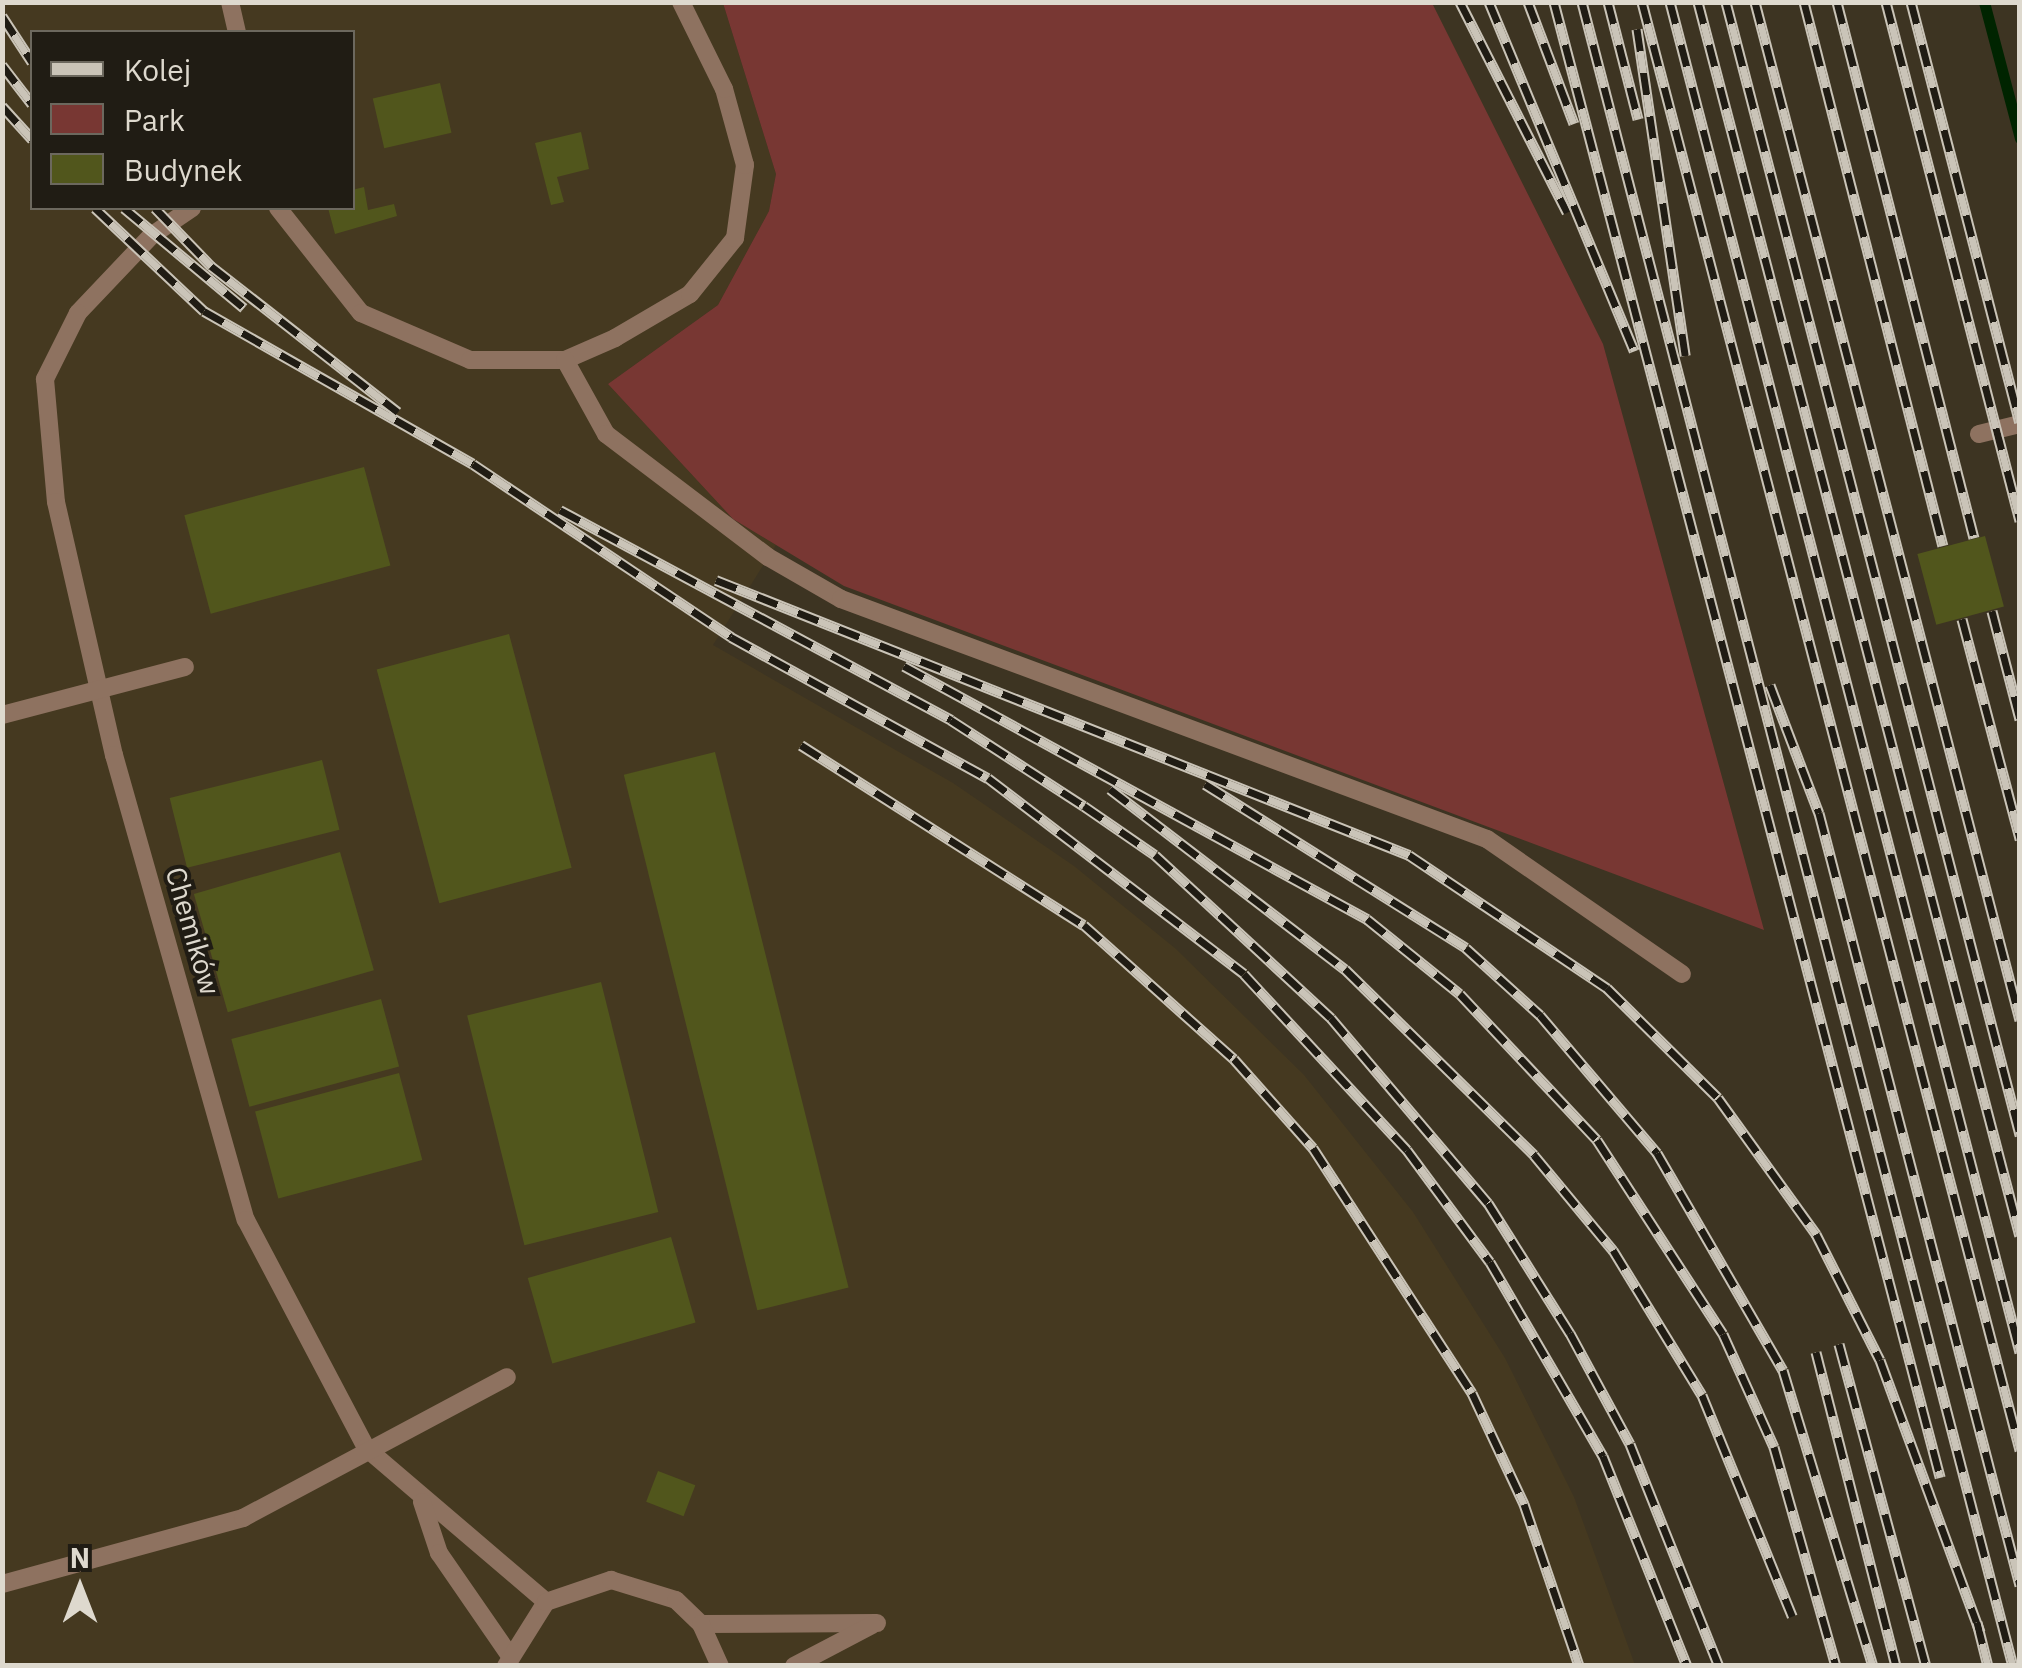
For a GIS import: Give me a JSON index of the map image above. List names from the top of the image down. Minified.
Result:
{"streets":{"lane":["Chemików"]},"legend":["Kolej","Park","Budynek"],"north":"top"}
